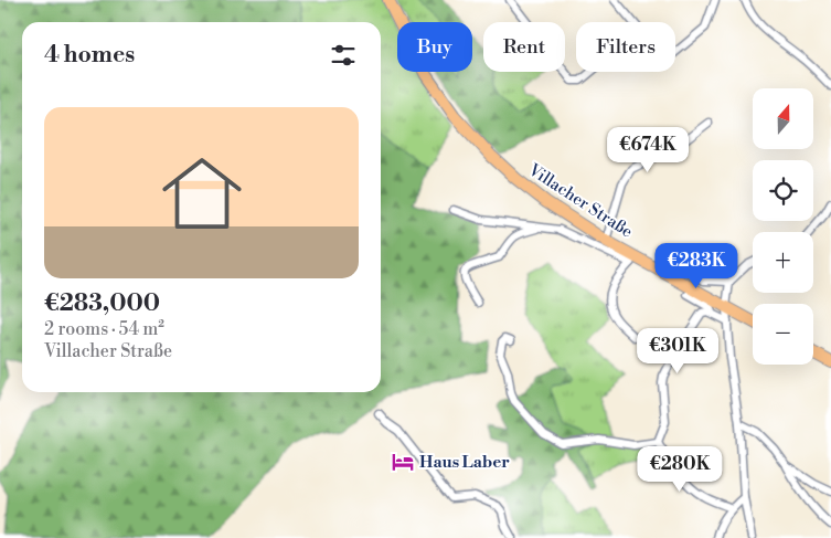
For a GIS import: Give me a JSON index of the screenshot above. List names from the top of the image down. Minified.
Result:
{"streets":{"main road":["Villacher Straße"]},"places":{"hotel":["Haus Laber"]},"north":"top","page":{"chip":["Buy","Rent","Filters"],"heading":"4 homes","map_buttons":["+","−"],"list":[{"name":"€283,000","note":"2 rooms · 54 m² · Villacher Straße"}],"price":["€674K","€283K","€301K","€280K"]}}
